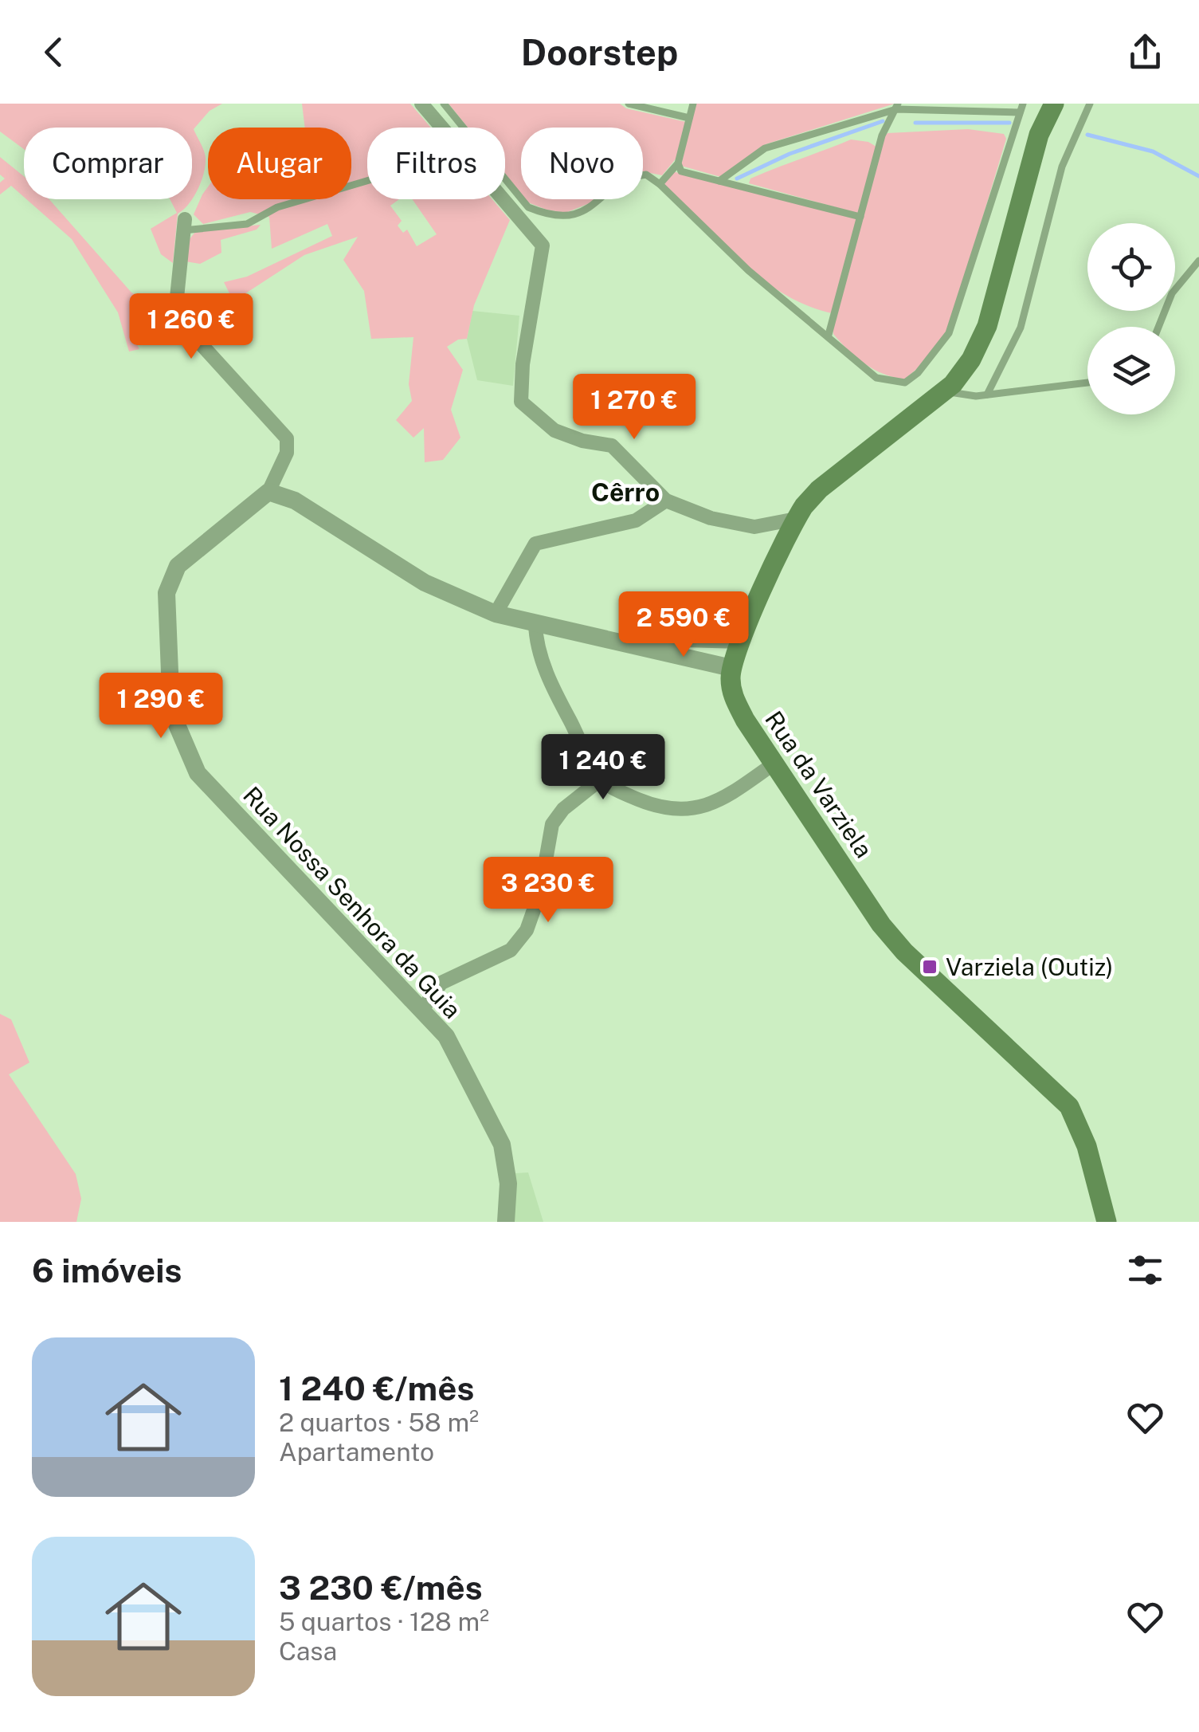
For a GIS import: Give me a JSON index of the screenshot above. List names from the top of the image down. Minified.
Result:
{"streets":{"main road":["Rua da Varziela"],"street":["Rua Nossa Senhora da Guia"]},"districts":["Cêrro"],"places":{"transit":["Varziela (Outiz)"]},"page":{"header":"Doorstep","chip":["Comprar","Alugar","Filtros","Novo"],"price":["1 260 €","1 270 €","2 590 €","1 290 €","1 240 €","3 230 €"],"heading":"6 imóveis","list":[{"name":"1 240 €/mês","note":"2 quartos · 58 m² · Apartamento"},{"name":"3 230 €/mês","note":"5 quartos · 128 m² · Casa"}]}}
